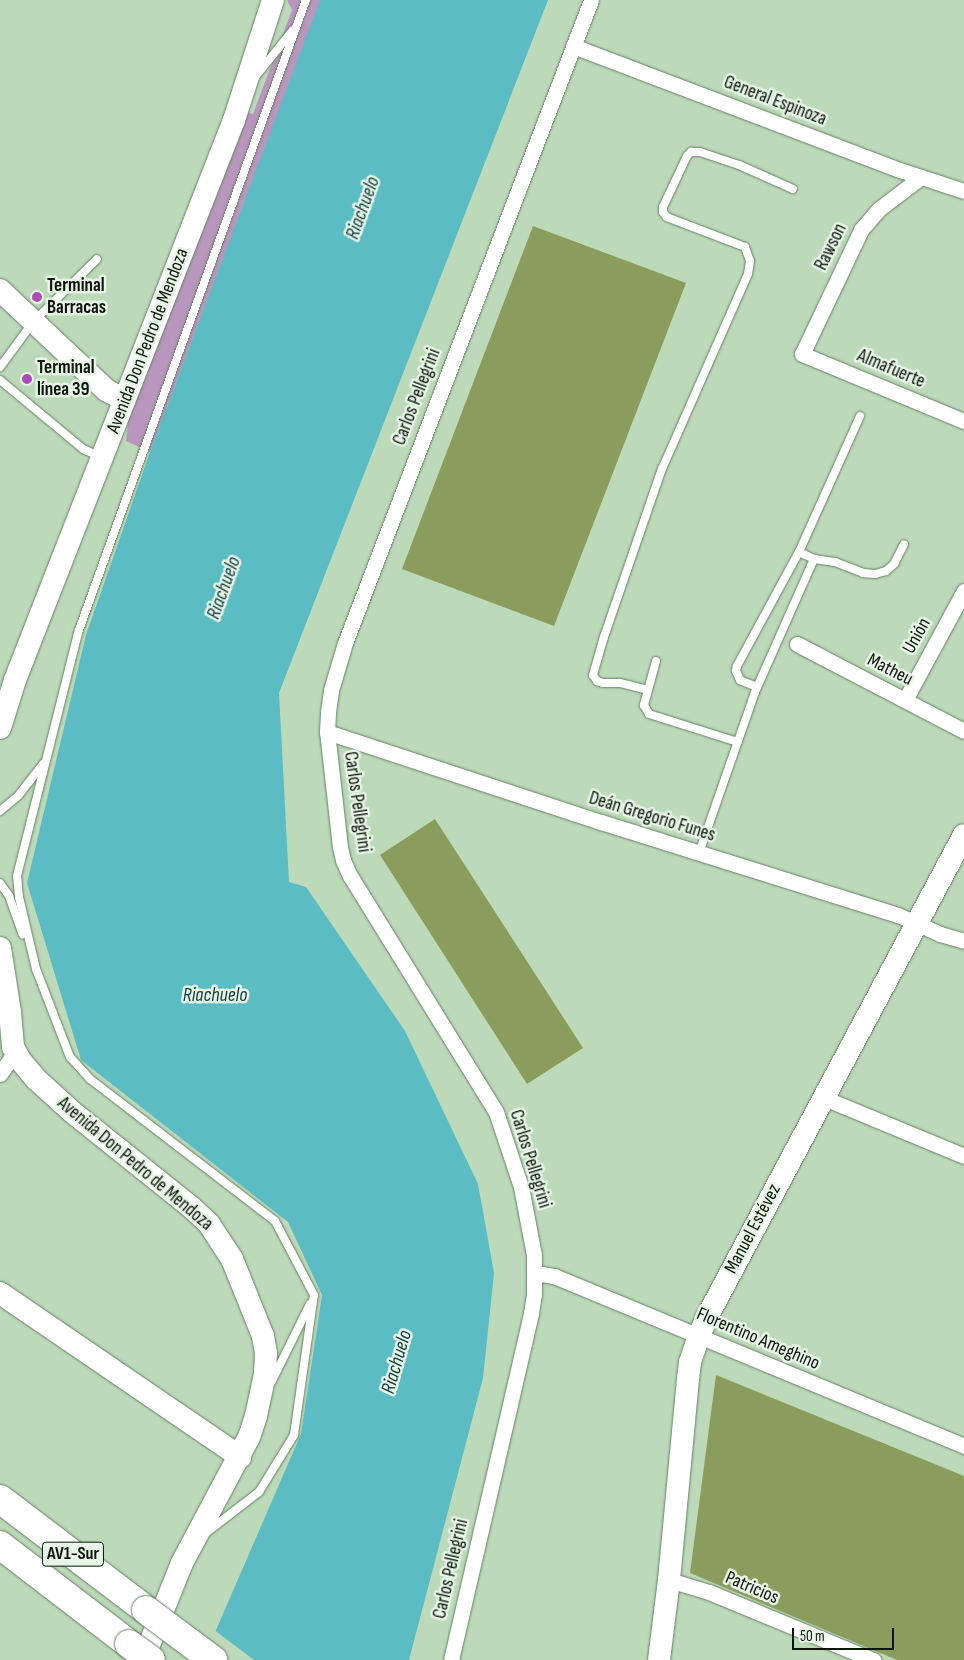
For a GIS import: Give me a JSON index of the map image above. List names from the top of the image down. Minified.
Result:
{"streets":{"highway":["AV1-Sur"],"main road":["Avenida Don Pedro de Mendoza","Manuel Estévez"],"street":["General Espinoza","Rawson","Almafuerte","Carlos Pellegrini","Unión","Matheu","Deán Gregorio Funes","Florentino Ameghino","Patricios"]},"crossings":[["General Espinoza","Rawson"],["General Espinoza","Carlos Pellegrini"],["Rawson","Almafuerte"],["Carlos Pellegrini","Deán Gregorio Funes"],["Carlos Pellegrini","Florentino Ameghino"],["Unión","Matheu"],["Deán Gregorio Funes","Manuel Estévez"],["Manuel Estévez","Florentino Ameghino"],["Manuel Estévez","Patricios"]],"water":["Riachuelo"],"places":["Terminal Barracas","Terminal línea 39"],"scale_bar":"50 m"}
